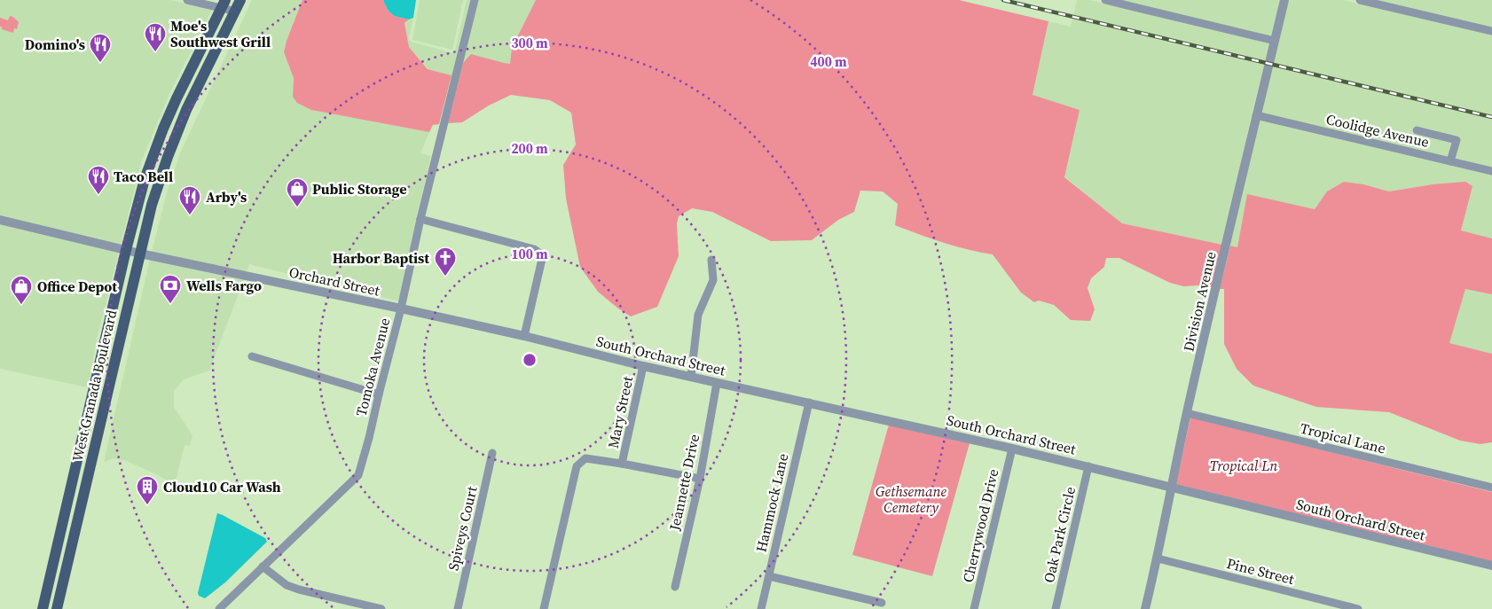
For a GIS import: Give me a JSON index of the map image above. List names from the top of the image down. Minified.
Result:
{"streets":{"main road":["West Granada Boulevard"],"street":["Coolidge Avenue","Orchard Street","Division Avenue","South Orchard Street","Tomoka Avenue","Mary Street","Tropical Lane","Jeannette Drive","Hammock Lane","Cherrywood Drive","Spiveys Court","Oak Park Circle","Pine Street"]},"crossings":[["Coolidge Avenue","Division Avenue"],["Orchard Street","South Orchard Street"],["Orchard Street","Tomoka Avenue"],["Orchard Street","West Granada Boulevard"],["Division Avenue","South Orchard Street"],["Division Avenue","Tropical Lane"],["Division Avenue","Pine Street"],["South Orchard Street","Mary Street"],["South Orchard Street","Jeannette Drive"],["South Orchard Street","Hammock Lane"],["South Orchard Street","Cherrywood Drive"],["South Orchard Street","Oak Park Circle"]],"parks":["Tropical Ln","Gethsemane Cemetery"],"places":{"restaurant":["Moe's Southwest Grill","Domino's","Taco Bell","Arby's"],"shop":["Public Storage","Office Depot"],"church":["Harbor Baptist"],"bank":["Wells Fargo"],"building":["Cloud10 Car Wash"]},"rings":["300 m","400 m","200 m","100 m"]}
